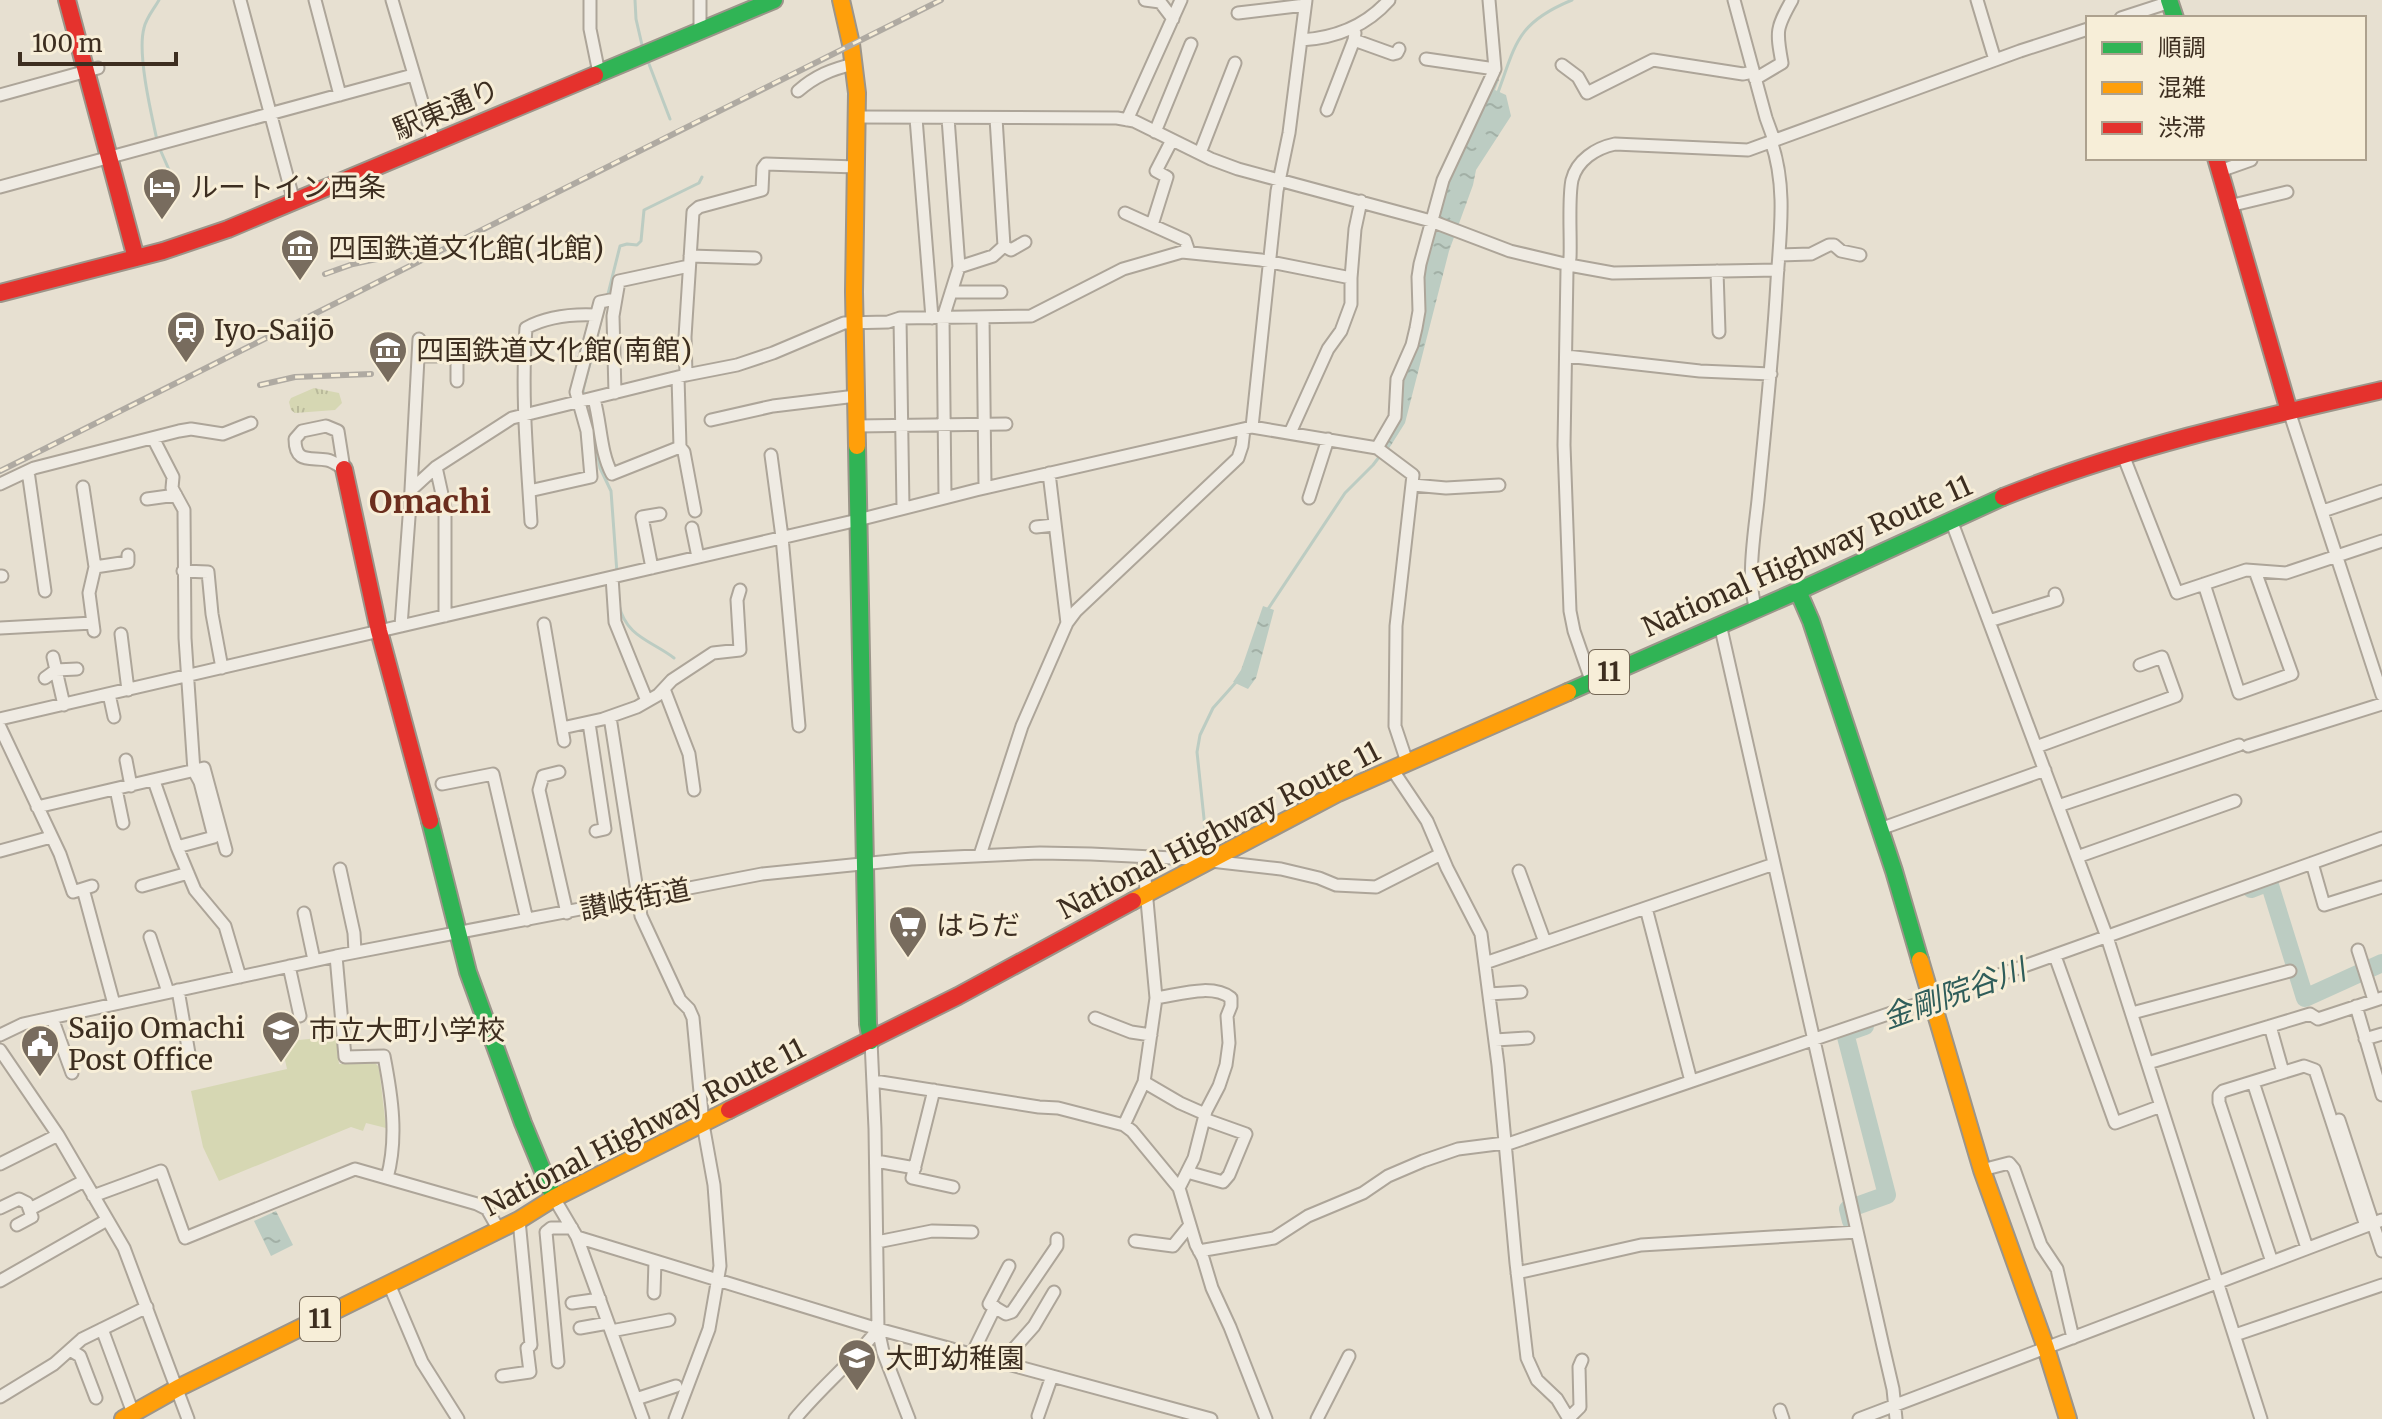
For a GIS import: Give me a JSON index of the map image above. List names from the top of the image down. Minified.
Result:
{"streets":{"main road":["駅東通り","National Highway Route 11","11"],"street":["讃岐街道"]},"crossings":[["National Highway Route 11","讃岐街道"]],"districts":["Omachi"],"water":["金剛院谷川"],"places":{"hotel":["ルートイン西条"],"museum":["四国鉄道文化館(北館)","四国鉄道文化館(南館)"],"station":["Iyo-Saijō"],"supermarket":["はらだ"],"school or university":["市立大町小学校","大町幼稚園"],"public building":["Saijo Omachi Post Office"]},"legend":["順調","混雑","渋滞"],"scale_bar":"100 m"}
